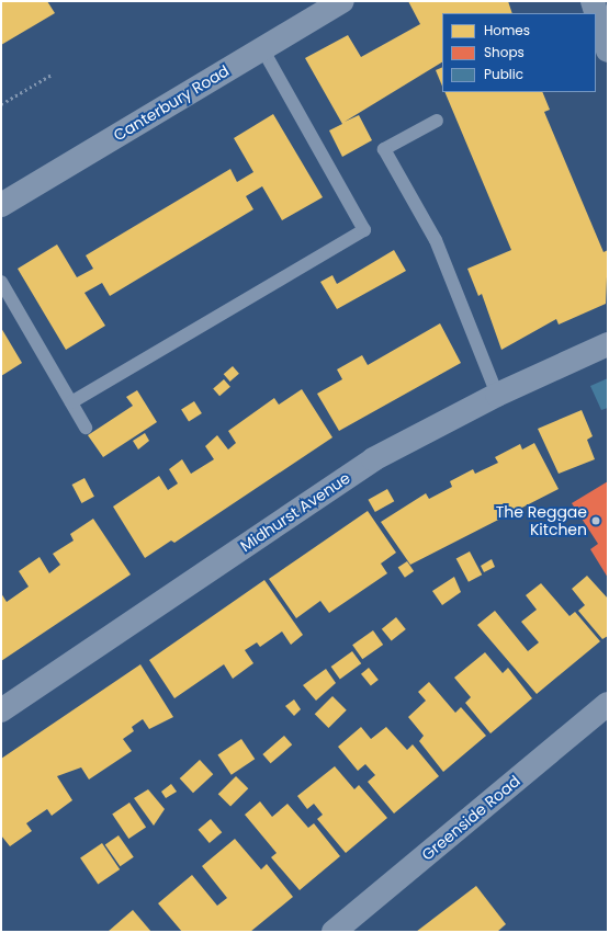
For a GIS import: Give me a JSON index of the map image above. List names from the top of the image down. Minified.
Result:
{"streets":{"street":["Canterbury Road","Midhurst Avenue","Greenside Road"]},"places":["The Reggae Kitchen"],"legend":["Homes","Shops","Public"]}
